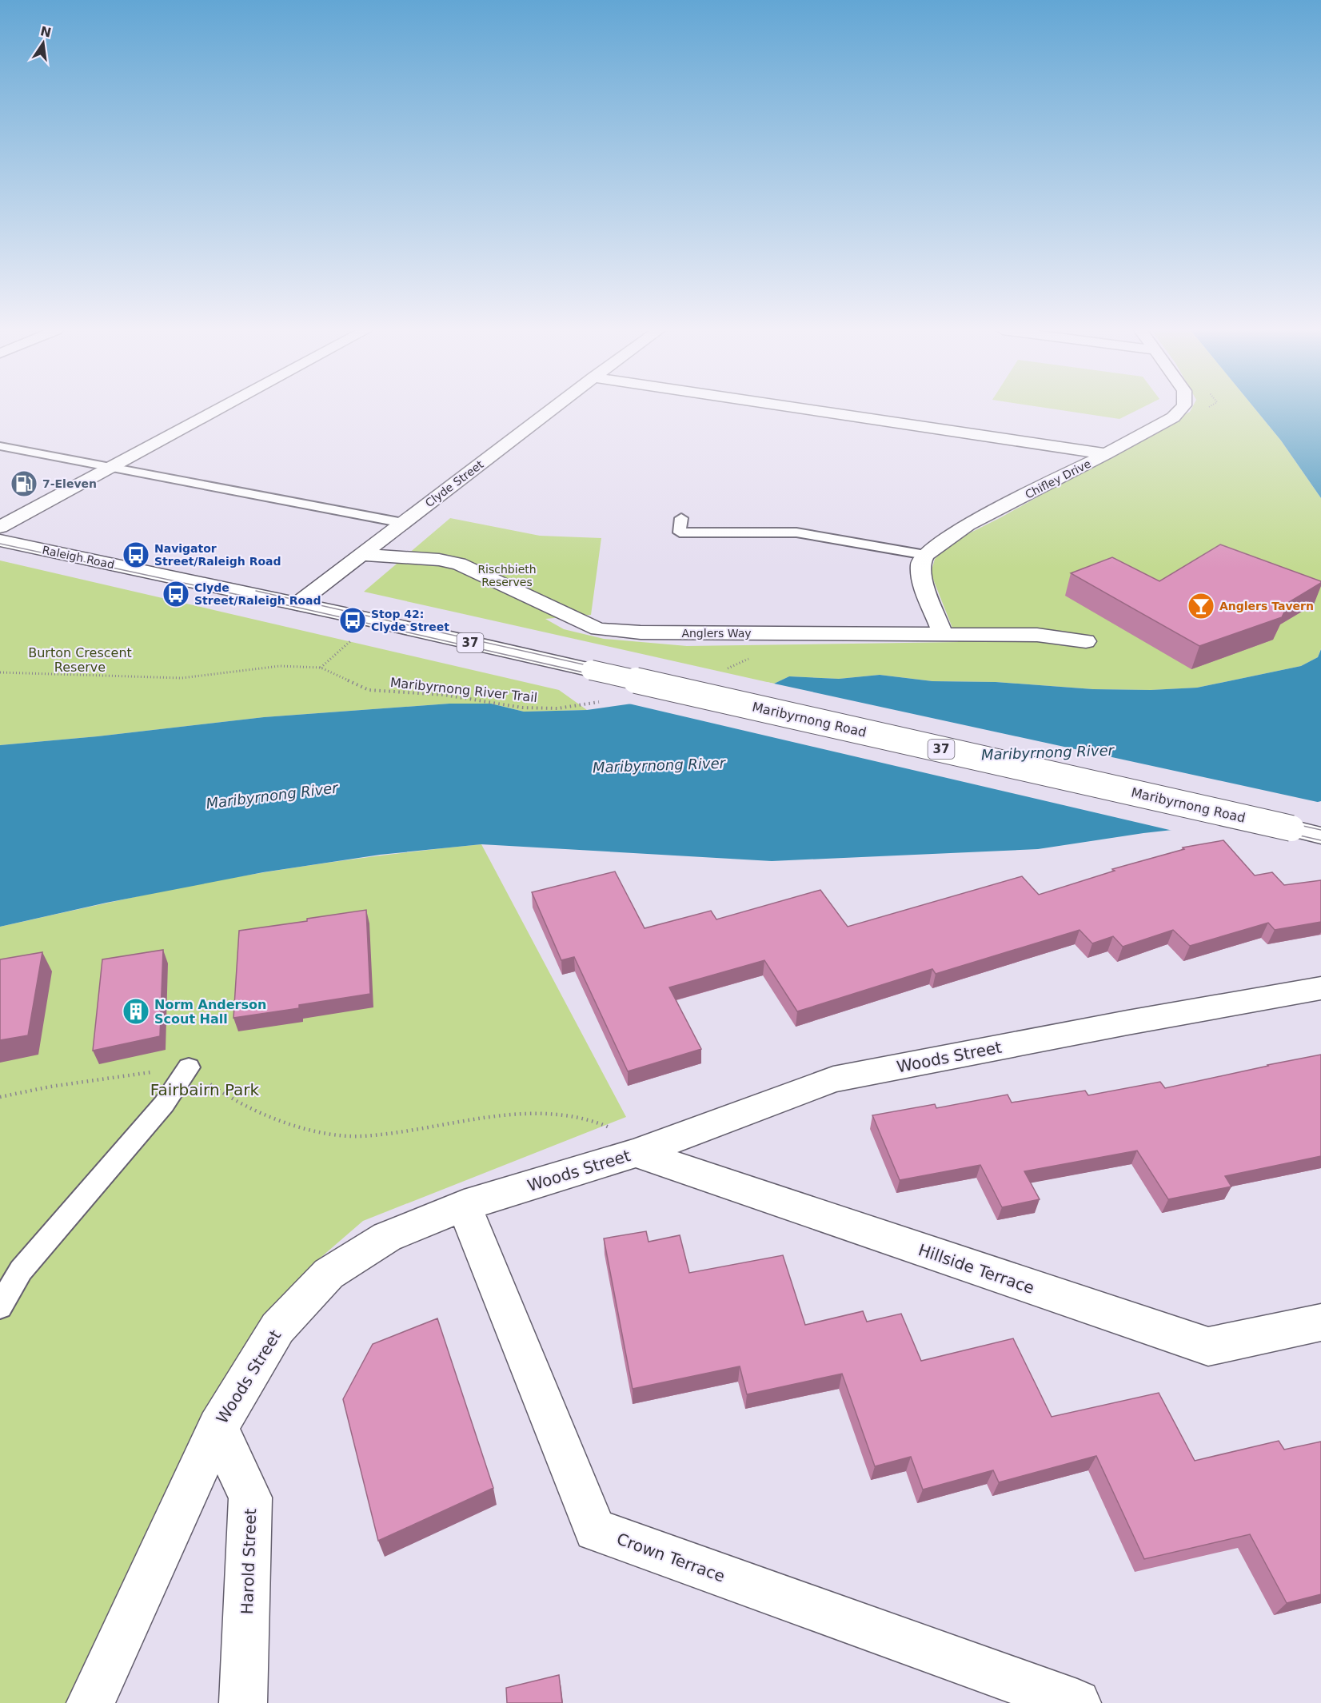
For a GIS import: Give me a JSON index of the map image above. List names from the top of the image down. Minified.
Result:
{"streets":{"street":["Chifley Drive","Clyde Street","Raleigh Road","Anglers Way","37","Maribyrnong Road","Woods Street","Hillside Terrace","Crown Terrace","Harold Street"],"path":["Maribyrnong River Trail"]},"crossings":[["Clyde Street","Raleigh Road"],["Clyde Street","Anglers Way"],["Clyde Street","Maribyrnong Road"],["Raleigh Road","Maribyrnong Road"],["Woods Street","Hillside Terrace"],["Woods Street","Crown Terrace"],["Woods Street","Harold Street"]],"water":["Maribyrnong River"],"parks":["Rischbieth Reserves","Burton Crescent Reserve","Fairbairn Park"],"places":{"fuel station":["7-Eleven"],"bus stop":["Navigator Street/Raleigh Road","Clyde Street/Raleigh Road","Stop 42: Clyde Street"],"bar":["Anglers Tavern"],"building":["Norm Anderson Scout Hall"]},"north":"top"}
